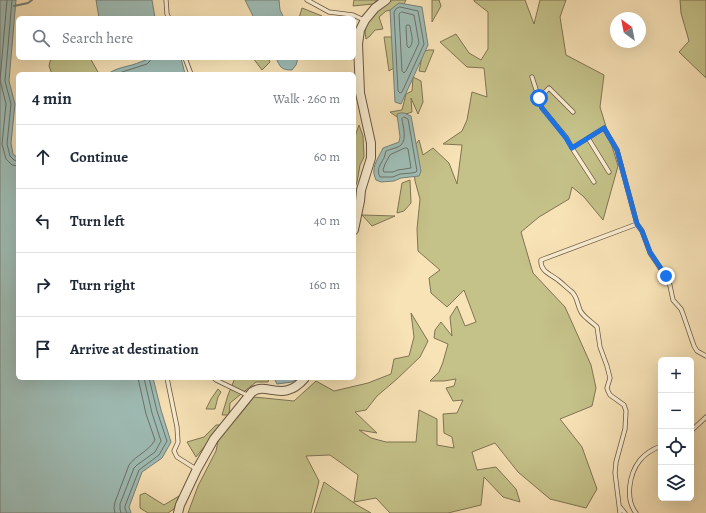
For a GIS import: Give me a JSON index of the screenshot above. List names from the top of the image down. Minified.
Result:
{"north":"top left","page":{"search":"Search here","heading":["4 min","Walk · 260 m"],"list":[["Continue","60 m"],["Turn left","40 m"],["Turn right","160 m"],"Arrive at destination"],"map_buttons":["+","−"]}}
